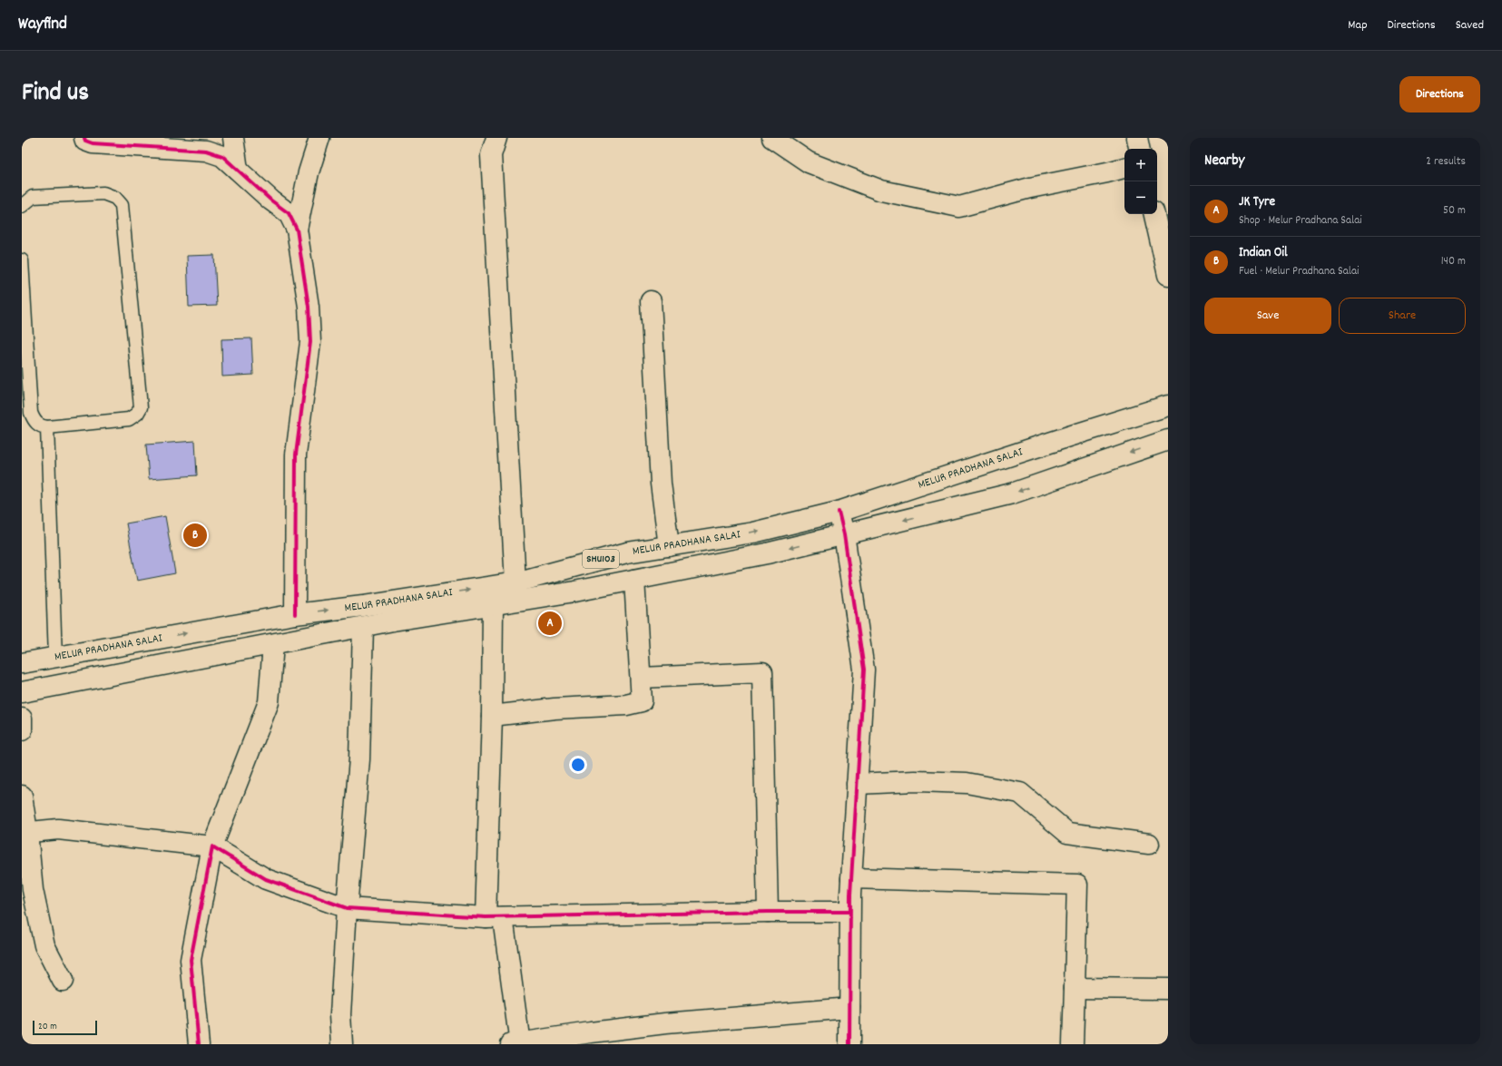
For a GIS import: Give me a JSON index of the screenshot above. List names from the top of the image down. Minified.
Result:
{"streets":{"street":["MELUR PRADHANA SALAI","SHU103"]},"scale_bar":"20 m","page":{"header":"Wayfind","nav":["Map","Directions","Saved"],"title":"Find us","buttons":["Directions",["Save","Share"]],"heading":["Nearby","2 results"],"map_buttons":["+","−"],"list":[{"mark":"A","name":"JK Tyre","note":"Shop · Melur Pradhana Salai","value":"50 m"},{"mark":"B","name":"Indian Oil","note":"Fuel · Melur Pradhana Salai","value":"140 m"}],"pins":["B","A"],"scale":"20 m"}}
